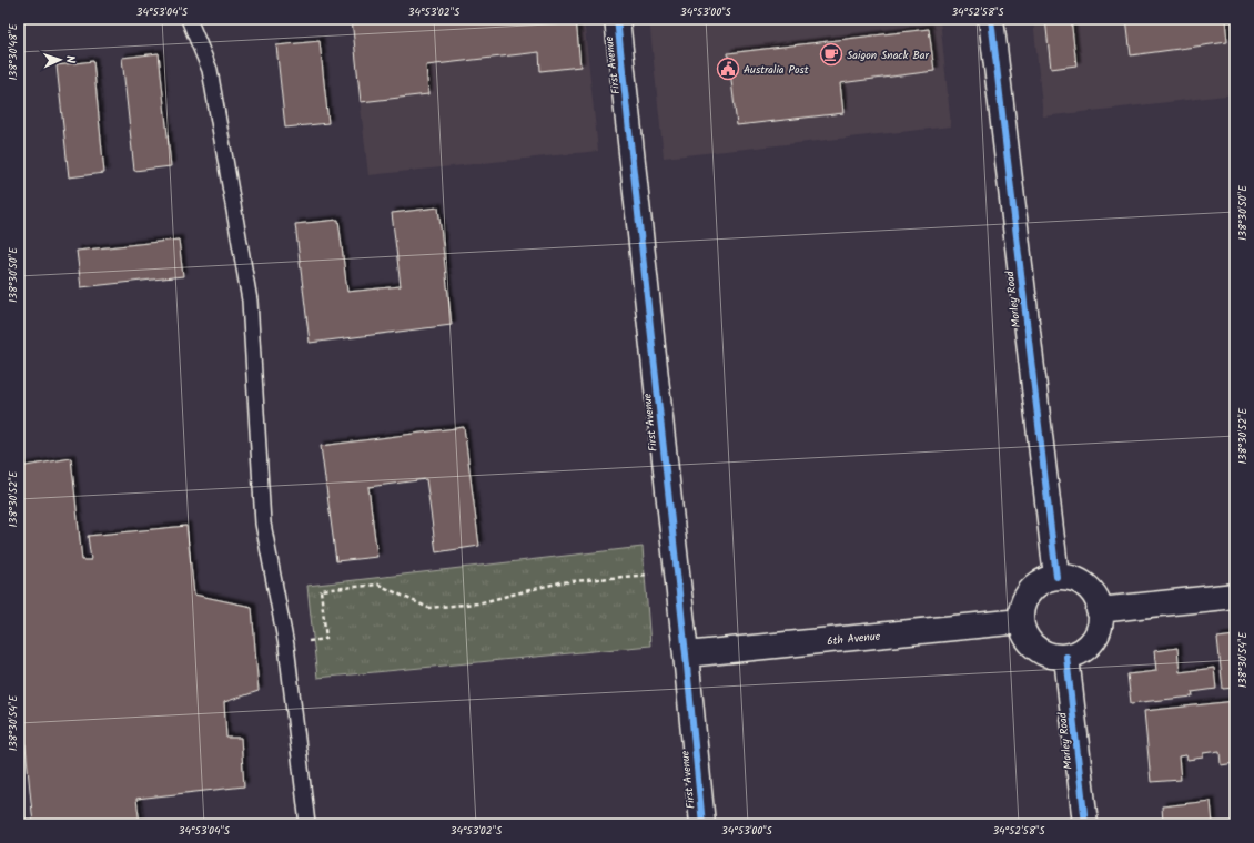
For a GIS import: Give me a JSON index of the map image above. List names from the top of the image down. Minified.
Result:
{"streets":{"street":["First Avenue","Morley Road","6th Avenue"]},"crossings":[["First Avenue","6th Avenue"],["Morley Road","6th Avenue"]],"places":{"cafe":["Saigon Snack Bar"],"public building":["Australia Post"]},"north":"right","coordinates":["34°53'04\"S","34°53'02\"S","34°53'00\"S","34°52'58\"S","138°30'48\"E","138°30'50\"E","138°30'52\"E","138°30'54\"E"]}
